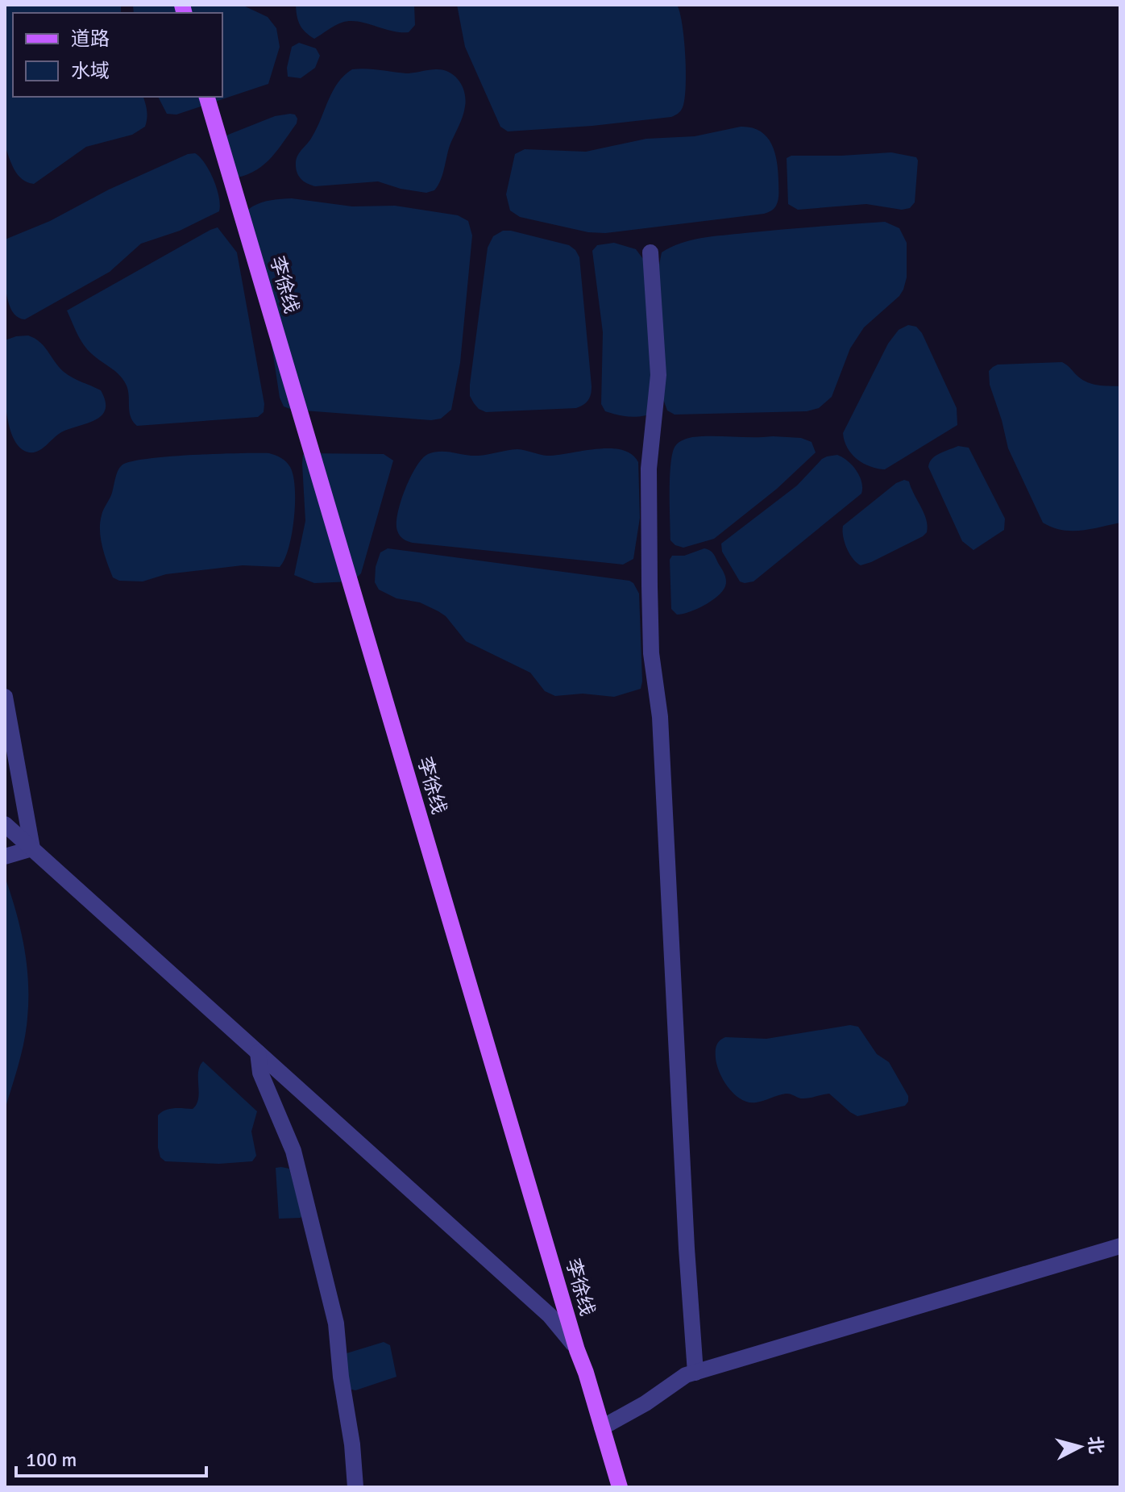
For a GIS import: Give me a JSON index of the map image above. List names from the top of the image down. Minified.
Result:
{"streets":{"main road":["李徐线"]},"legend":["道路","水域"],"scale_bar":"100 m","north":"right"}
